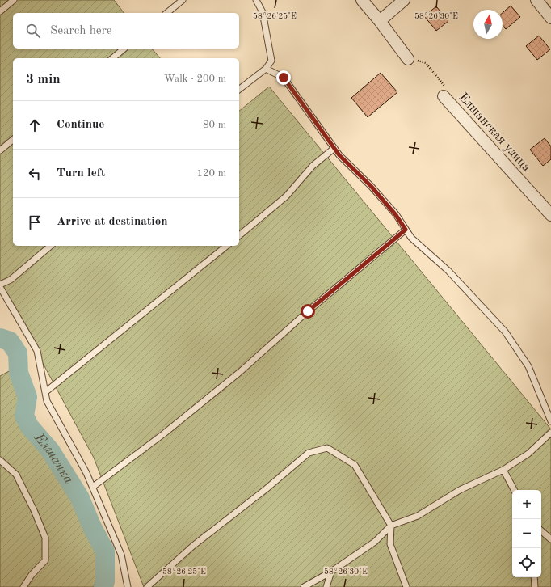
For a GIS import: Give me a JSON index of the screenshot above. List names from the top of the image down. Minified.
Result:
{"streets":{"street":["Елшанская улица"]},"water":["Елшанка"],"north":"top","page":{"search":"Search here","heading":["3 min","Walk · 200 m"],"list":[["Continue","80 m"],["Turn left","120 m"],"Arrive at destination"],"map_buttons":["+","−"]},"coordinates":["58°26'25\"E","58°26'30\"E"]}
